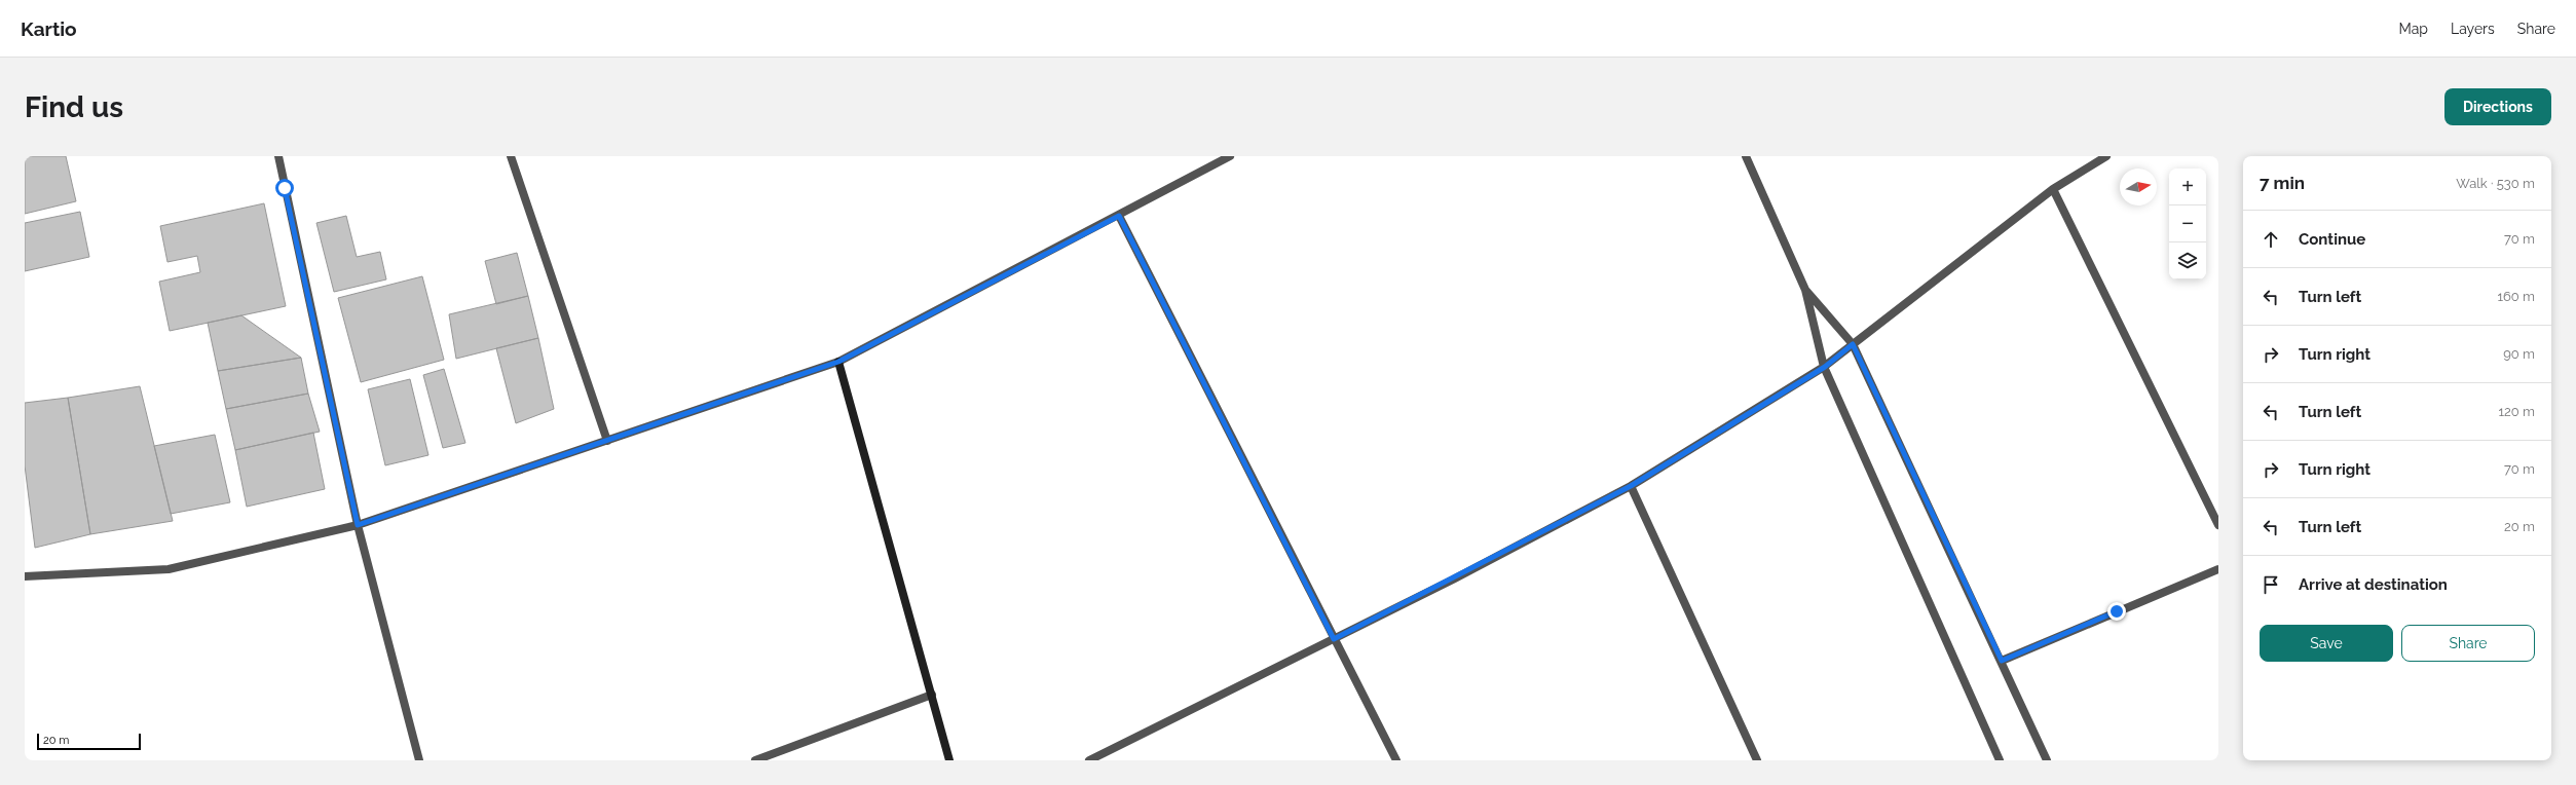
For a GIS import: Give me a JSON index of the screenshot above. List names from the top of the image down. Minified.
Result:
{"scale_bar":"20 m","north":"right","page":{"header":"Kartio","nav":["Map","Layers","Share"],"buttons":["Directions",["Save","Share"]],"title":"Find us","heading":["7 min","Walk · 530 m"],"map_buttons":["+","−"],"list":[["Continue","70 m"],["Turn left","160 m"],["Turn right","90 m"],["Turn left","120 m"],["Turn right","70 m"],["Turn left","20 m"],"Arrive at destination"],"scale":"20 m"}}
